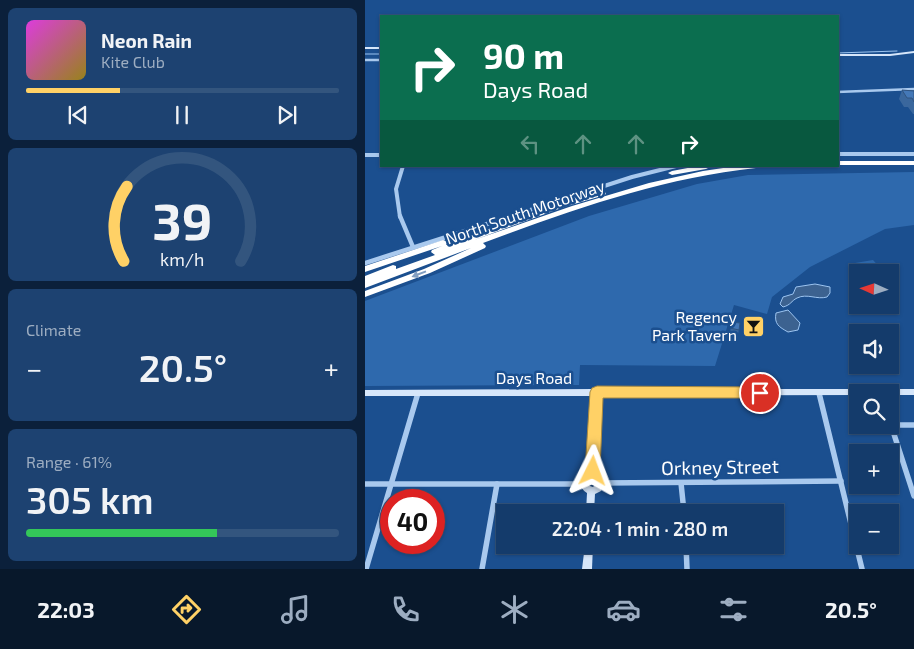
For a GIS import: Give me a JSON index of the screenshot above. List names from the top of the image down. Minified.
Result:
{"streets":{"highway":["North South Motorway"],"street":["Days Road","Orkney Street"]},"places":{"bar":["Regency Park Tavern"]},"north":"left","page":{"turn":["90 m","Days Road"],"song":["Neon Rain","Kite Club"],"map_buttons":["+","−"],"tile":["Climate",["Range · 61%","305 km"]],"heat":["−","20.5°","+"],"limit":"40","trip":"22:04 · 1 min · 280 m","tabs":["22:03","20.5°"],"gauge":["39","km/h"]}}
